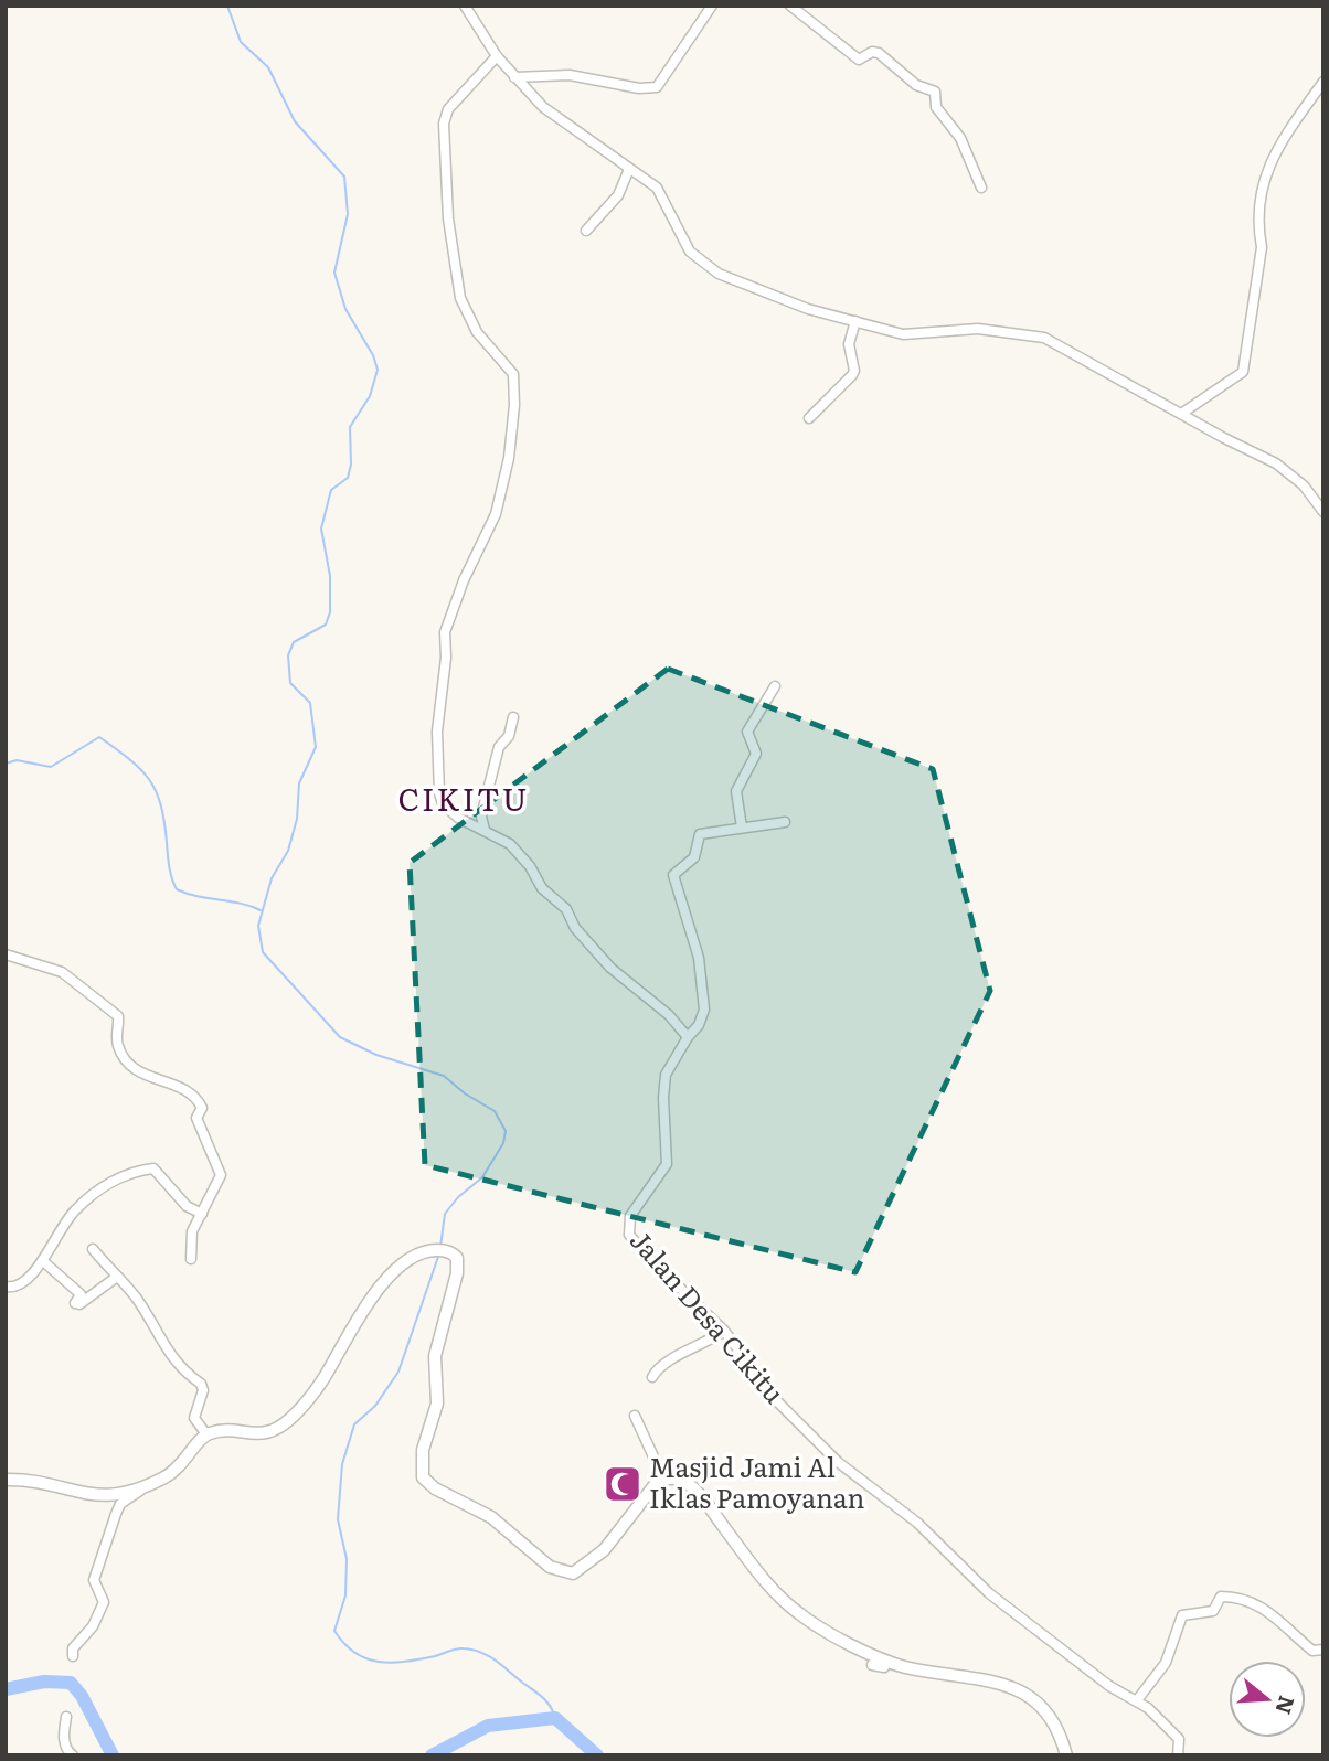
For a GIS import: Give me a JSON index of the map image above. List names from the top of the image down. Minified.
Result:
{"streets":{"street":["Jalan Desa Cikitu"]},"districts":["CIKITU"],"places":{"mosque":["Masjid Jami Al Iklas Pamoyanan"]},"north":"right"}
